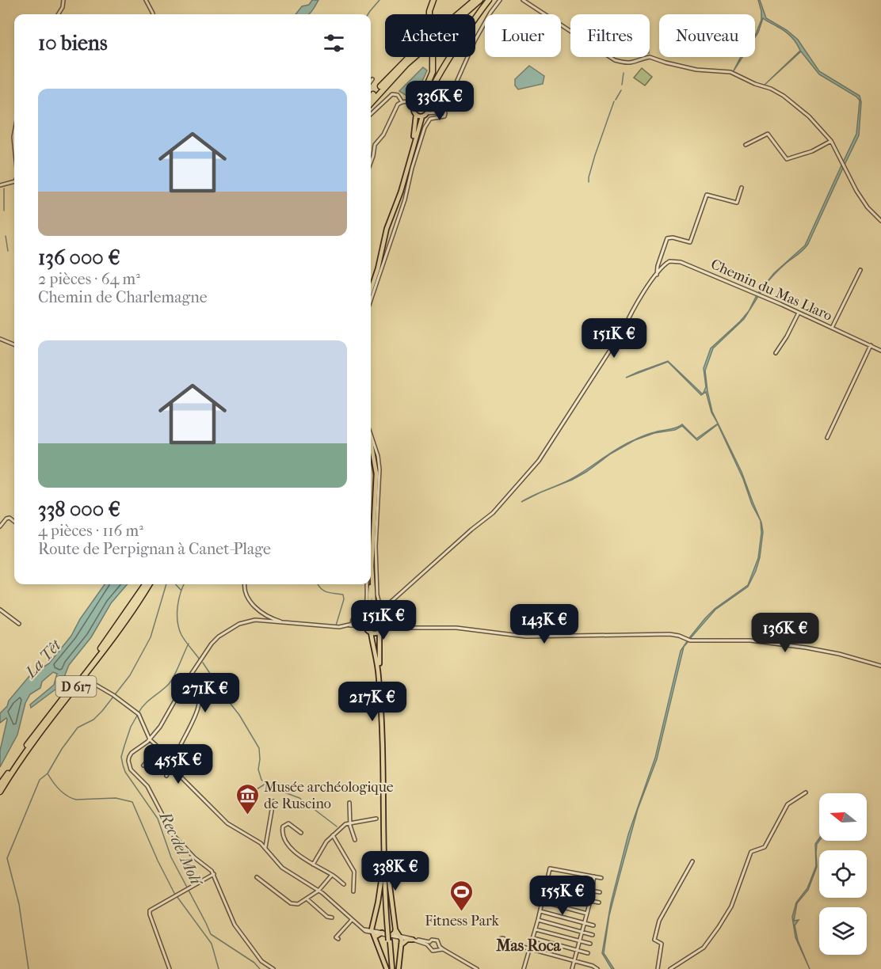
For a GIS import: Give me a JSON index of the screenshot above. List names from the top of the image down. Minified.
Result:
{"streets":{"highway":["D 617"],"street":["Chemin du Mas Llaro"]},"districts":["Mas Roca"],"water":["La Têt","Rec del Molí"],"places":{"museum":["Musée archéologique de Ruscino"],"sports":["Fitness Park"]},"north":"left","page":{"chip":["Acheter","Louer","Filtres","Nouveau"],"heading":"10 biens","list":[{"name":"136 000 €","note":"2 pièces · 64 m² · Chemin de Charlemagne"},{"name":"338 000 €","note":"4 pièces · 116 m² · Route de Perpignan à Canet-Plage"}],"price":["336K €","151K €","151K €","143K €","136K €","271K €","217K €","455K €","338K €","155K €"]}}
